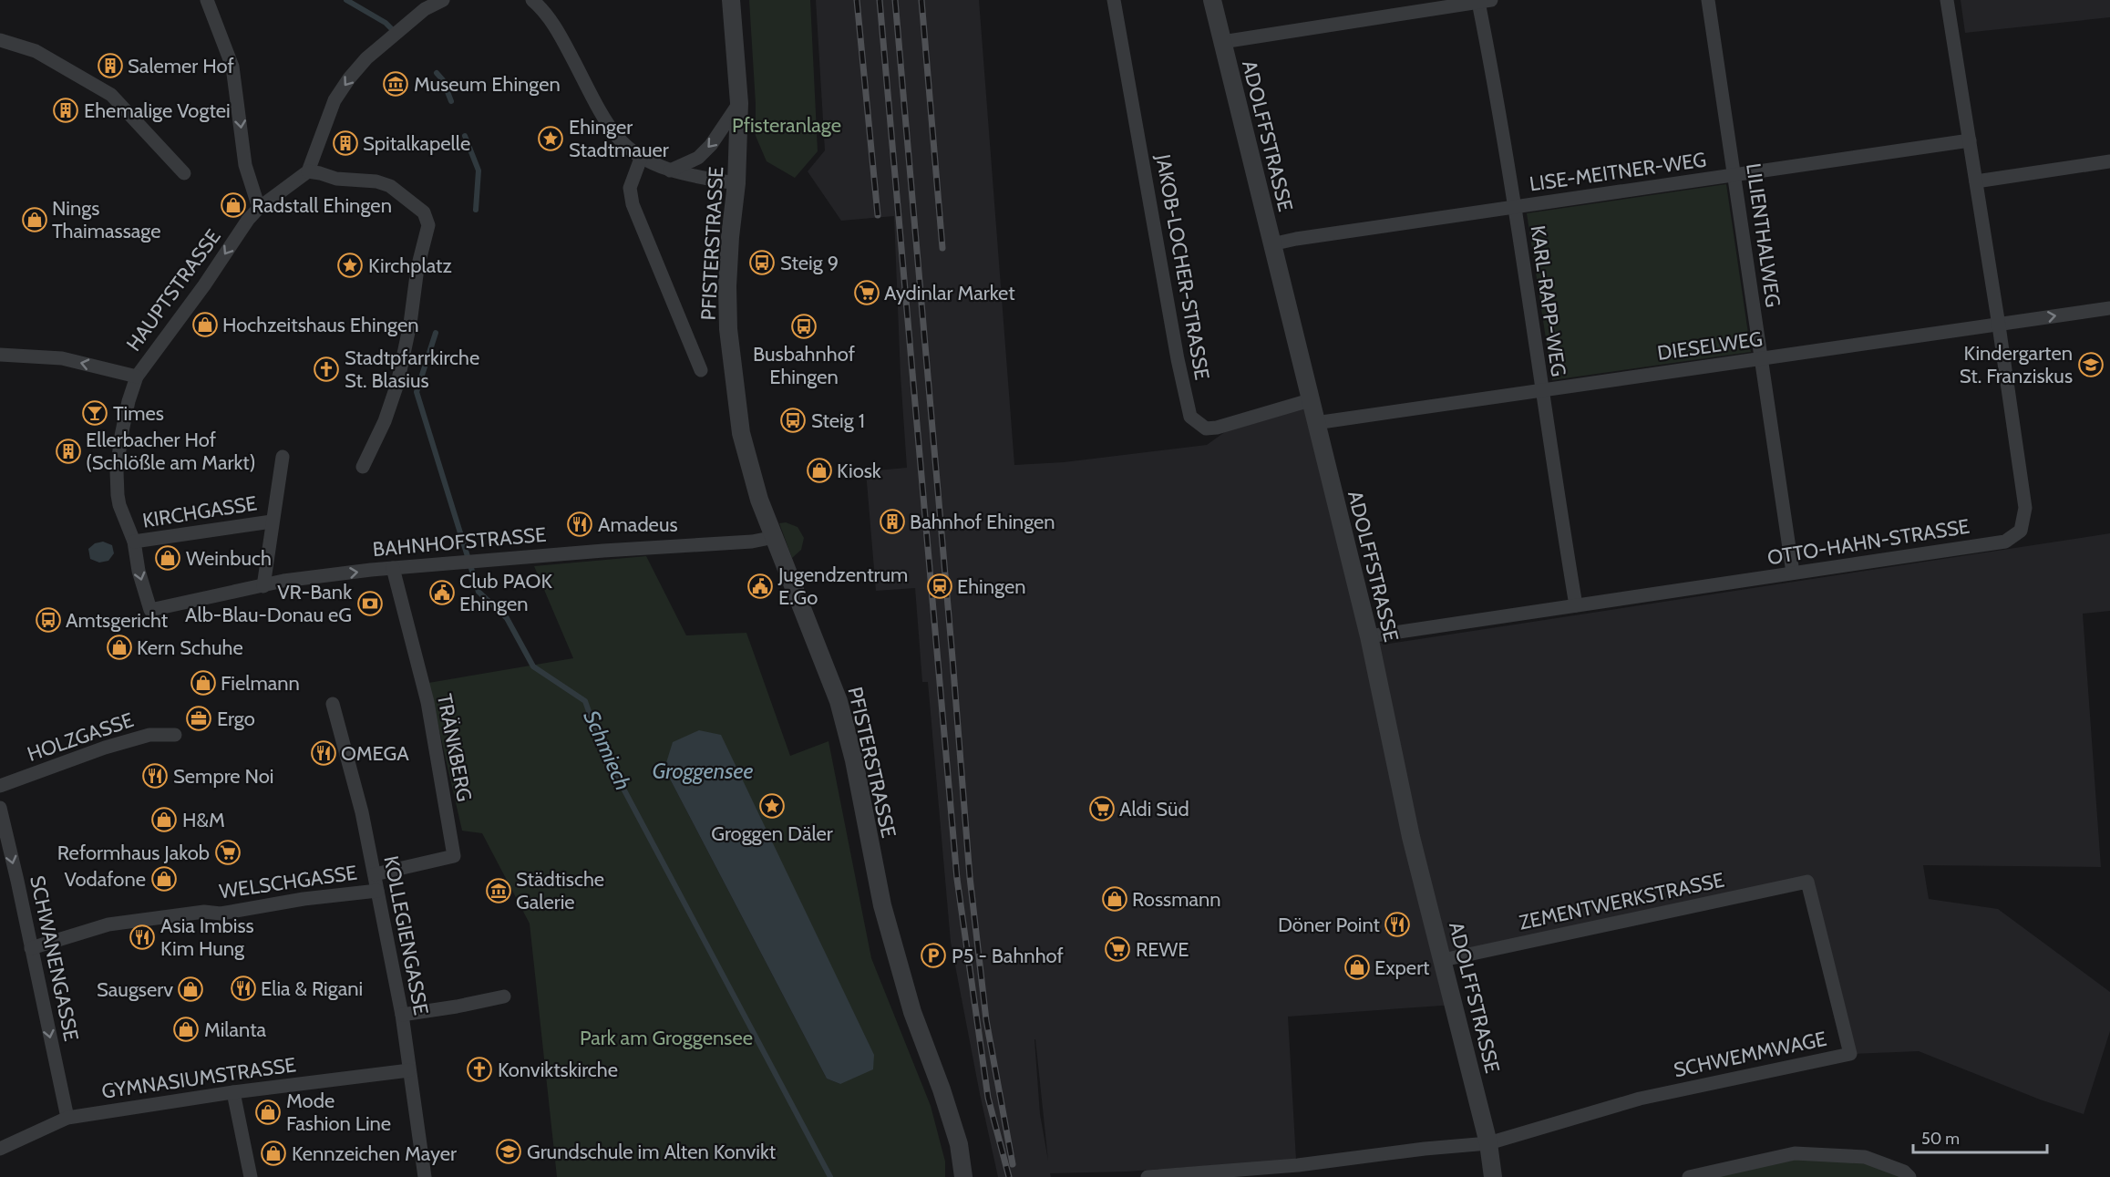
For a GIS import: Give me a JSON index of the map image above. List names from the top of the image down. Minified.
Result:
{"streets":{"street":["ADOLFFSTRASSE","LISE-MEITNER-WEG","LILIENTHALWEG","PFISTERSTRASSE","JAKOB-LOCHER-STRASSE","HAUPTSTRASSE","KARL-RAPP-WEG","DIESELWEG","KIRCHGASSE","BAHNHOFSTRASSE","OTTO-HAHN-STRASSE","HOLZGASSE","TRÄNKBERG","WELSCHGASSE","ZEMENTWERKSTRASSE","KOLLEGIENGASSE","SCHWANENGASSE","SCHWEMMWAGE","GYMNASIUMSTRASSE"]},"crossings":[["ADOLFFSTRASSE","LISE-MEITNER-WEG"],["ADOLFFSTRASSE","JAKOB-LOCHER-STRASSE"],["ADOLFFSTRASSE","DIESELWEG"],["ADOLFFSTRASSE","OTTO-HAHN-STRASSE"],["ADOLFFSTRASSE","ZEMENTWERKSTRASSE"],["ADOLFFSTRASSE","SCHWEMMWAGE"],["LISE-MEITNER-WEG","LILIENTHALWEG"],["LISE-MEITNER-WEG","KARL-RAPP-WEG"],["LISE-MEITNER-WEG","OTTO-HAHN-STRASSE"],["LILIENTHALWEG","DIESELWEG"],["LILIENTHALWEG","OTTO-HAHN-STRASSE"],["PFISTERSTRASSE","BAHNHOFSTRASSE"],["HAUPTSTRASSE","KIRCHGASSE"],["HAUPTSTRASSE","BAHNHOFSTRASSE"],["KARL-RAPP-WEG","DIESELWEG"],["KARL-RAPP-WEG","OTTO-HAHN-STRASSE"],["DIESELWEG","OTTO-HAHN-STRASSE"],["KIRCHGASSE","BAHNHOFSTRASSE"],["BAHNHOFSTRASSE","TRÄNKBERG"],["TRÄNKBERG","KOLLEGIENGASSE"],["WELSCHGASSE","KOLLEGIENGASSE"],["WELSCHGASSE","SCHWANENGASSE"],["ZEMENTWERKSTRASSE","SCHWEMMWAGE"],["KOLLEGIENGASSE","GYMNASIUMSTRASSE"],["SCHWANENGASSE","GYMNASIUMSTRASSE"]],"one_way":["HAUPTSTRASSE","SCHWANENGASSE"],"water":["Schmiech","Groggensee"],"parks":["Pfisteranlage","Park am Groggensee"],"places":{"building":["Salemer Hof","Ehemalige Vogtei","Spitalkapelle","Ellerbacher Hof (Schlößle am Markt)","Bahnhof Ehingen"],"museum":["Museum Ehingen","Städtische Galerie"],"place":["Ehinger Stadtmauer","Kirchplatz","Groggen Däler"],"shop":["Radstall Ehingen","Nings Thaimassage","Hochzeitshaus Ehingen","Kiosk","Weinbuch","Kern Schuhe","Fielmann","H&M","Vodafone","Rossmann","Expert","Saugserv","Milanta","Mode Fashion Line","Kennzeichen Mayer"],"bus stop":["Steig 9","Busbahnhof Ehingen","Steig 1","Amtsgericht"],"supermarket":["Aydinlar Market","Aldi Süd","Reformhaus Jakob","REWE"],"school or university":["Kindergarten St. Franziskus","Grundschule im Alten Konvikt"],"church":["Stadtpfarrkirche St. Blasius","Konviktskirche"],"bar":["Times"],"restaurant":["Amadeus","OMEGA","Sempre Noi","Döner Point","Asia Imbiss Kim Hung","Elia & Rigani"],"public building":["Jugendzentrum E.Go","Club PAOK Ehingen"],"station":["Ehingen"],"bank":["VR-Bank Alb-Blau-Donau eG"],"office":["Ergo"],"parking":["P5 - Bahnhof"]},"scale_bar":"50 m"}
